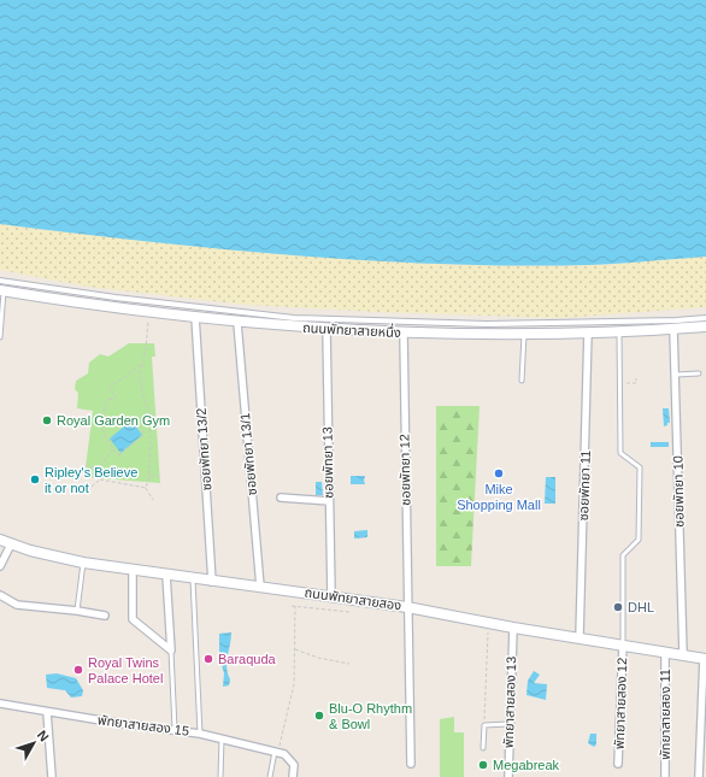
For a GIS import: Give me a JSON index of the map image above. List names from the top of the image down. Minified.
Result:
{"streets":{"main road":["ถนนพัทยาสายหนึ่ง","ถนนพัทยาสายสอง"],"street":["ซอยพัทยา 13/2","ซอยพัทยา 13/1","ซอยพัทยา 13","ซอยพัทยา 12","ซอยพัทยา 11","ซอยพัทยา 10","พัทยาสายสอง 13","พัทยาสายสอง 12","พัทยาสายสอง 11","พัทยาสายสอง 15"]},"crossings":[["ถนนพัทยาสายหนึ่ง","ซอยพัทยา 13/2"],["ถนนพัทยาสายหนึ่ง","ซอยพัทยา 13/1"],["ถนนพัทยาสายหนึ่ง","ซอยพัทยา 13"],["ถนนพัทยาสายหนึ่ง","ซอยพัทยา 12"],["ถนนพัทยาสายหนึ่ง","ซอยพัทยา 11"],["ถนนพัทยาสายหนึ่ง","ซอยพัทยา 10"],["ซอยพัทยา 13/2","ถนนพัทยาสายสอง"],["ซอยพัทยา 13/1","ถนนพัทยาสายสอง"],["ซอยพัทยา 13","ถนนพัทยาสายสอง"],["ซอยพัทยา 12","ถนนพัทยาสายสอง"],["ซอยพัทยา 11","ถนนพัทยาสายสอง"],["ซอยพัทยา 10","ถนนพัทยาสายสอง"],["ถนนพัทยาสายสอง","พัทยาสายสอง 13"],["ถนนพัทยาสายสอง","พัทยาสายสอง 12"],["ถนนพัทยาสายสอง","พัทยาสายสอง 11"]],"places":["Royal Garden Gym","Mike Shopping Mall","Ripley's Believe it or not","DHL","Baraquda","Royal Twins Palace Hotel","Blu-O Rhythm & Bowl","Megabreak"],"north":"top right"}
